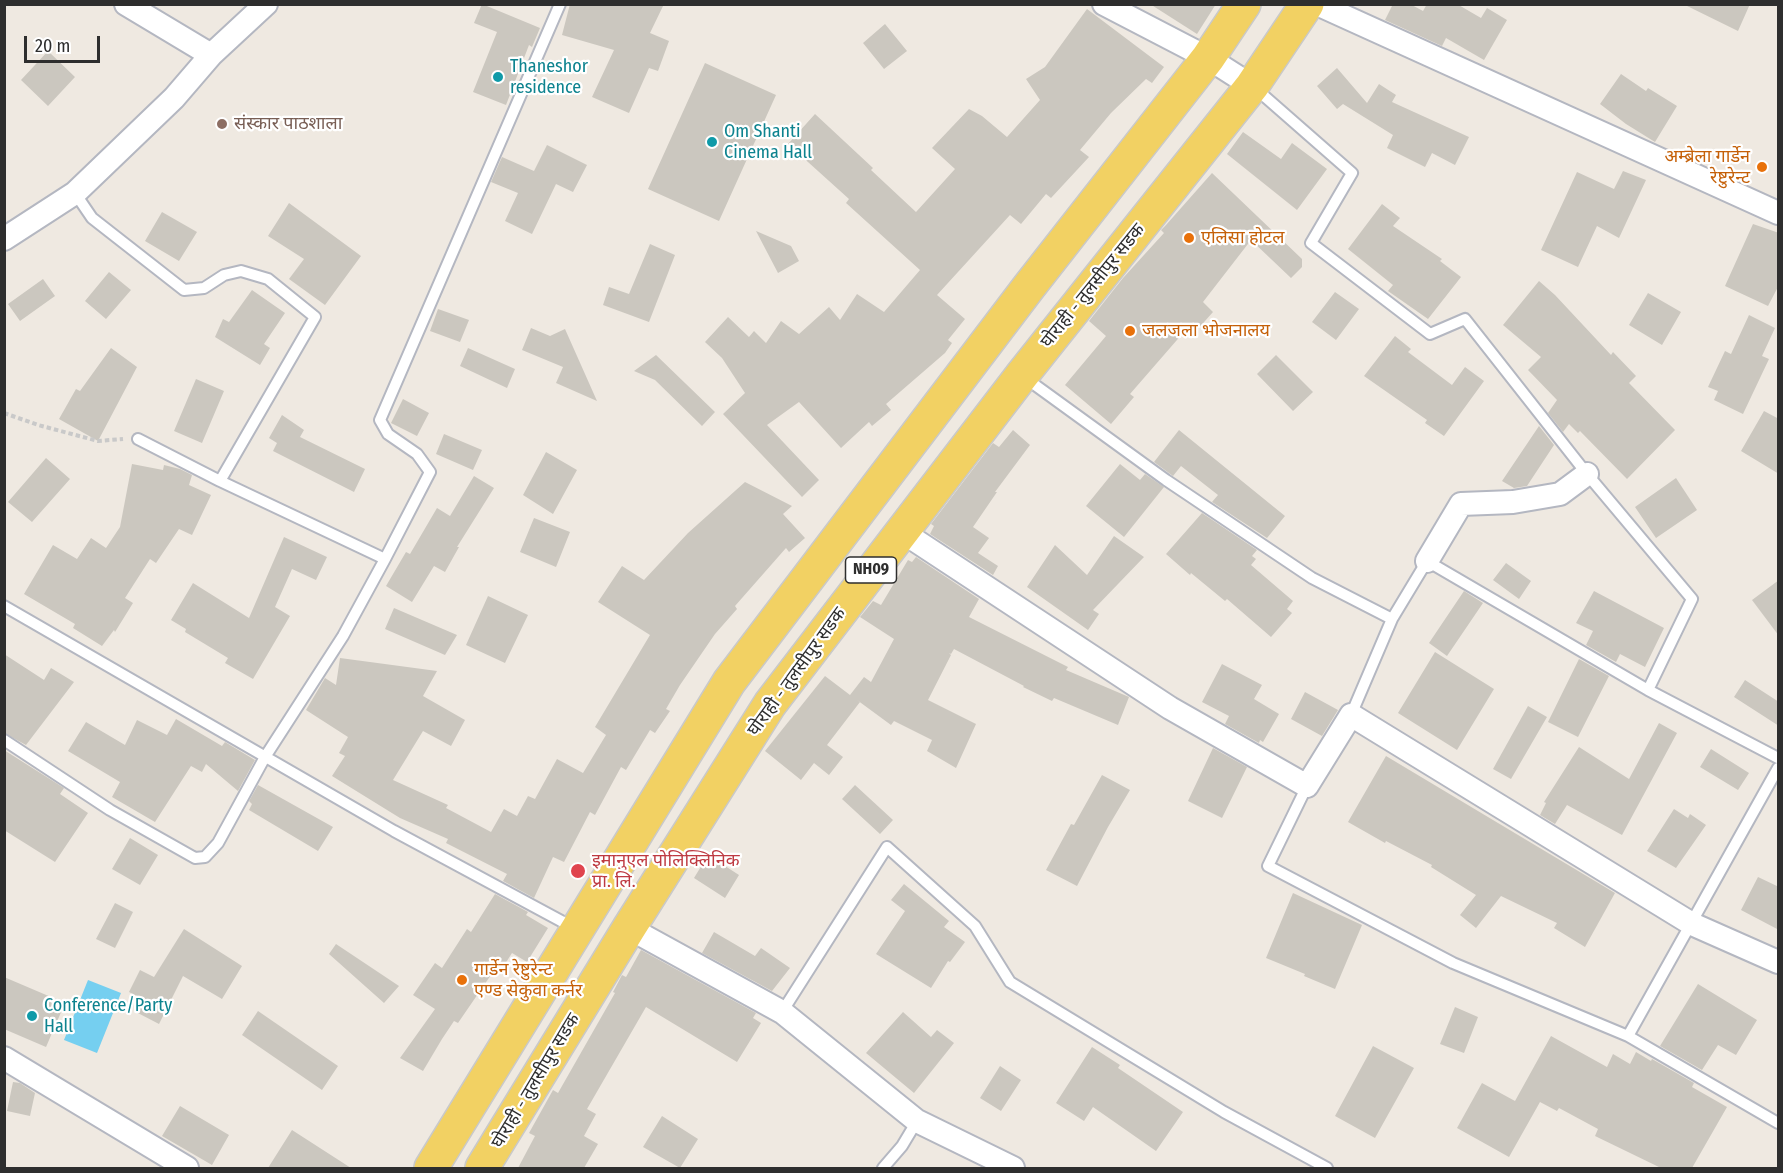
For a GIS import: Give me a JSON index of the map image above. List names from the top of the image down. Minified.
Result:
{"streets":{"main road":["घोराही - तुलसीपुर सडक","NH09"]},"places":["Thaneshor residence","संस्कार पाठशाला","Om Shanti Cinema Hall","अम्ब्रेला गार्डेन रेष्टुरेन्ट","एलिसा होटल","जलजला भोजनालय","इमानुएल पोलिक्लिनिक प्रा. लि.","गार्डेन रेष्टुरेन्ट एण्ड सेकुवा कर्नर","Conference/Party Hall"],"scale_bar":"20 m"}
